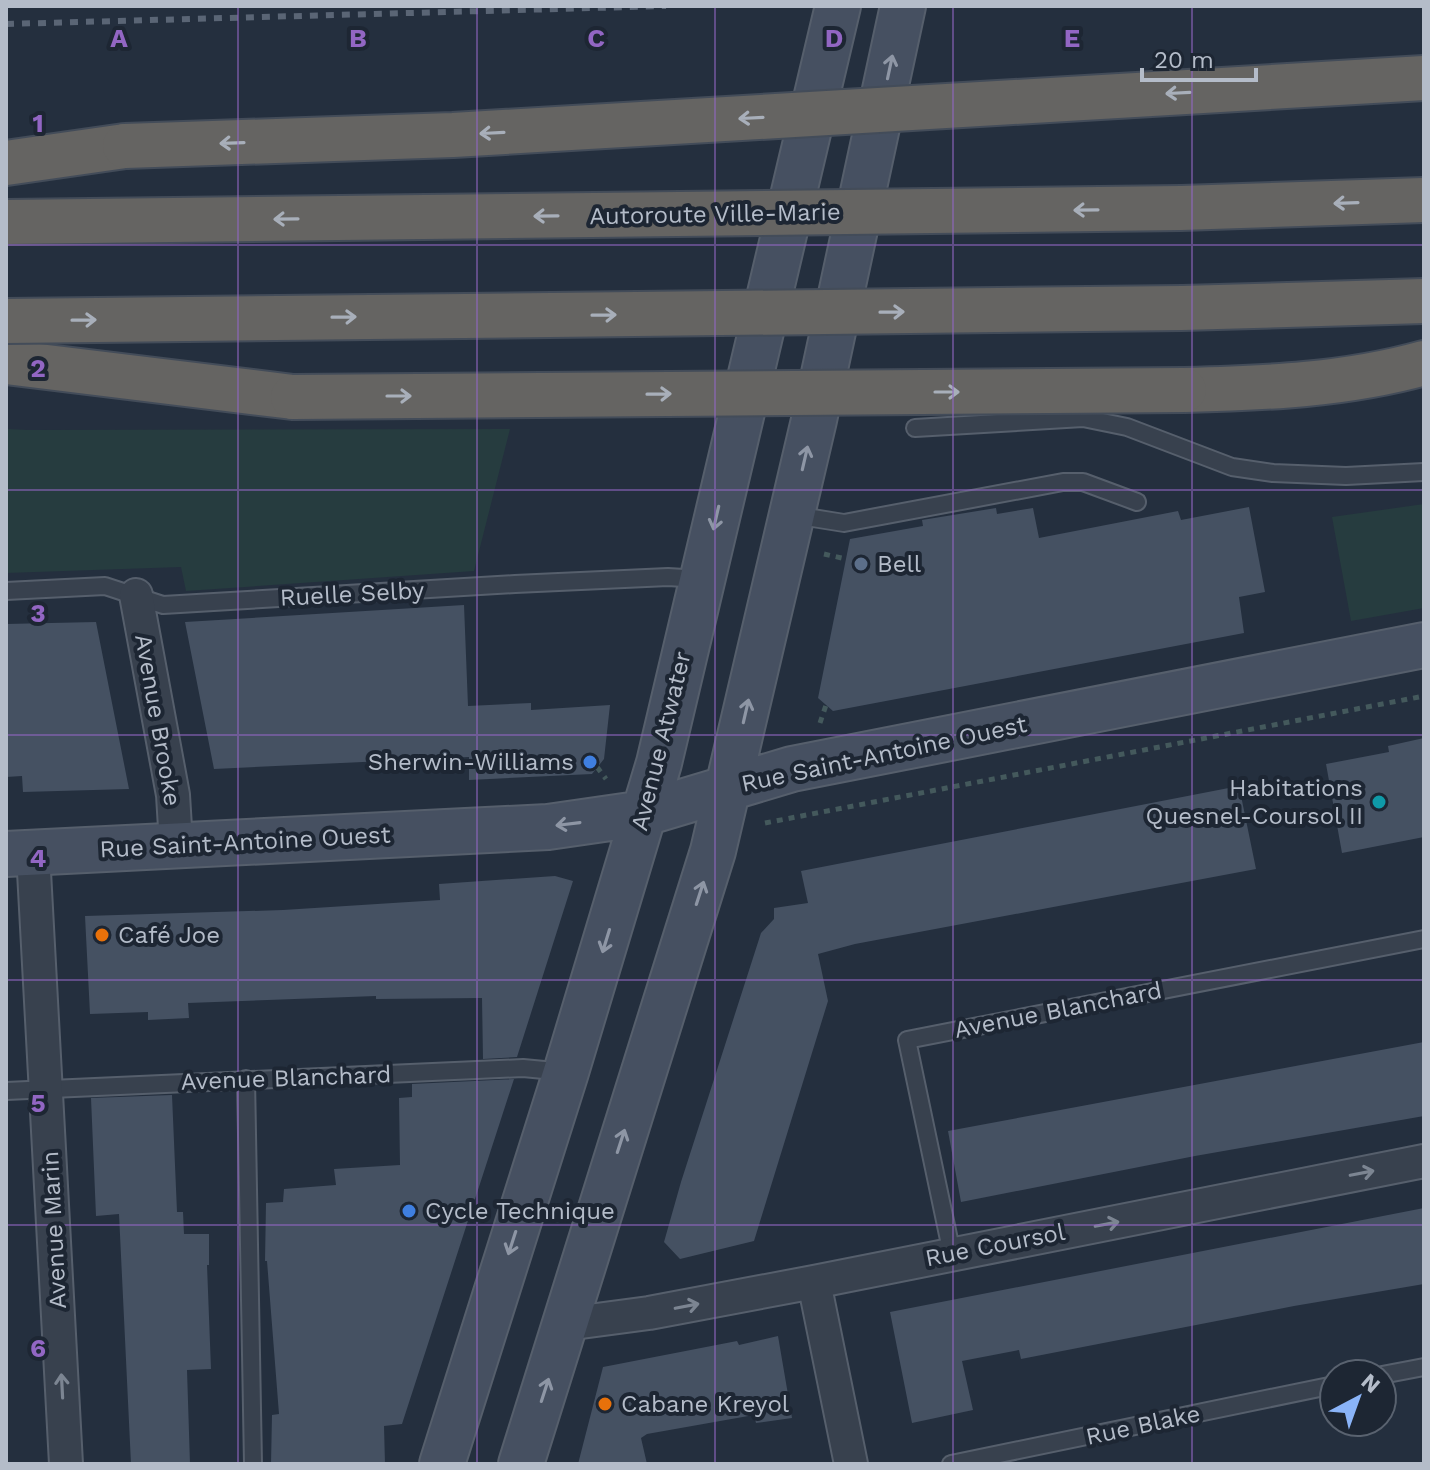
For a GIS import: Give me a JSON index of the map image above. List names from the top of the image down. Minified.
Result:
{"streets":{"highway":["Autoroute Ville-Marie"],"main road":["Avenue Atwater","Rue Saint-Antoine Ouest"],"street":["Avenue Brooke","Avenue Marin","Rue Coursol"],"lane":["Ruelle Selby","Avenue Blanchard","Rue Blake"]},"crossings":[["Ruelle Selby","Avenue Brooke"],["Ruelle Selby","Avenue Atwater"],["Avenue Brooke","Rue Saint-Antoine Ouest"],["Avenue Atwater","Rue Saint-Antoine Ouest"],["Avenue Atwater","Avenue Blanchard"],["Rue Saint-Antoine Ouest","Avenue Marin"],["Avenue Blanchard","Avenue Marin"],["Avenue Blanchard","Rue Coursol"]],"one_way":["Avenue Marin","Rue Coursol"],"places":["Bell","Sherwin-Williams","Habitations Quesnel-Coursol II","Café Joe","Cycle Technique","Cabane Kreyol"],"scale_bar":"20 m","north":"top right","grid":{"columns":["A","B","C","D","E"],"rows":["1","2","3","4","5","6"]}}
